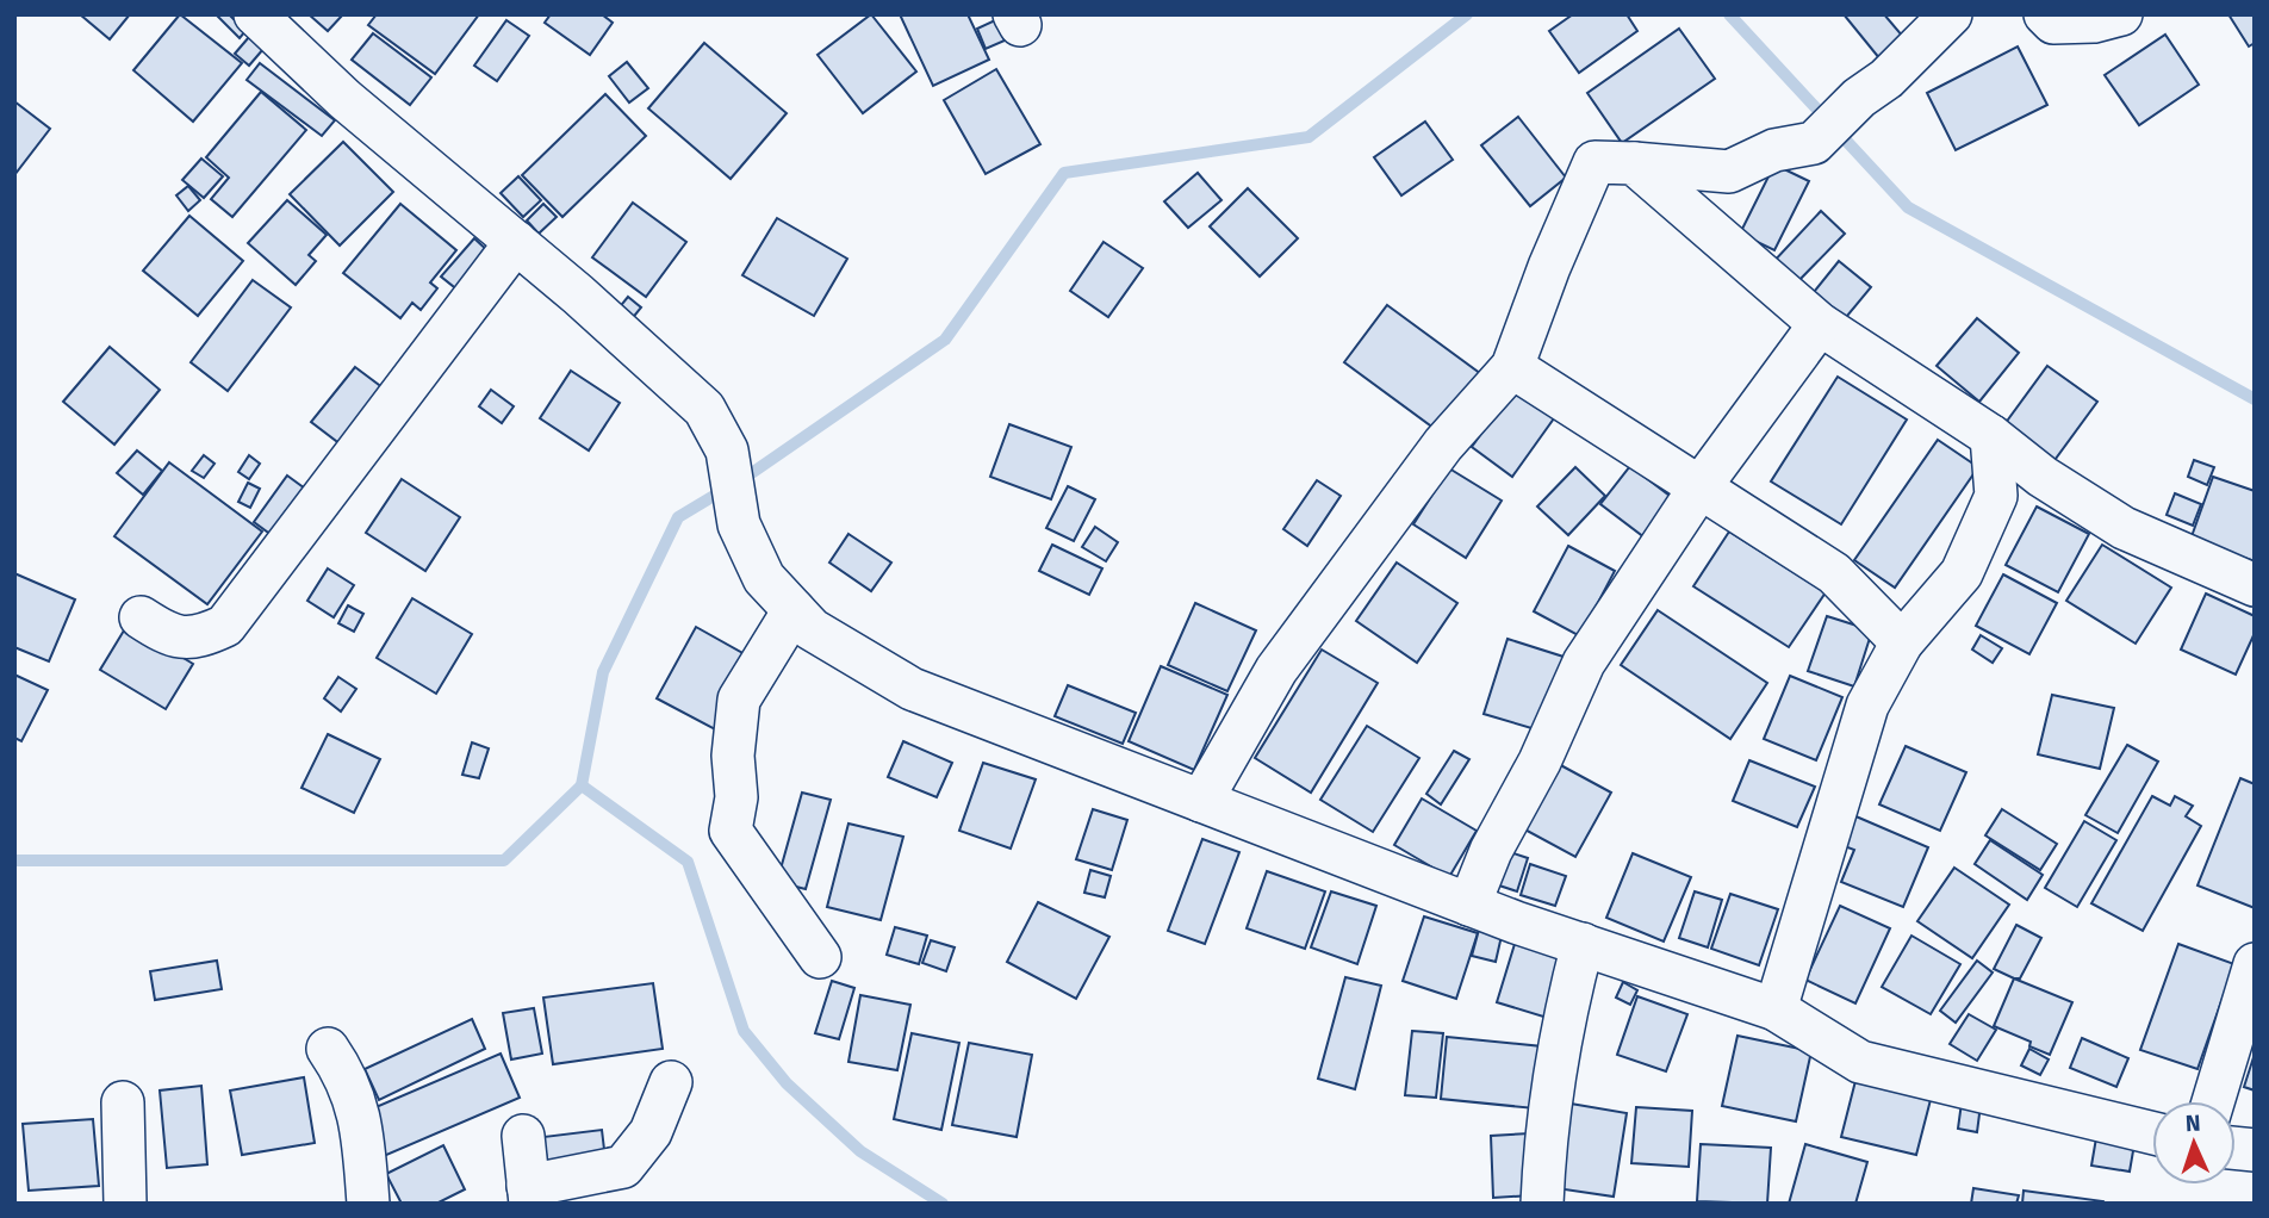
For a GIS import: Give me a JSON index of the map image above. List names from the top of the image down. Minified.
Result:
{"north":"top"}
